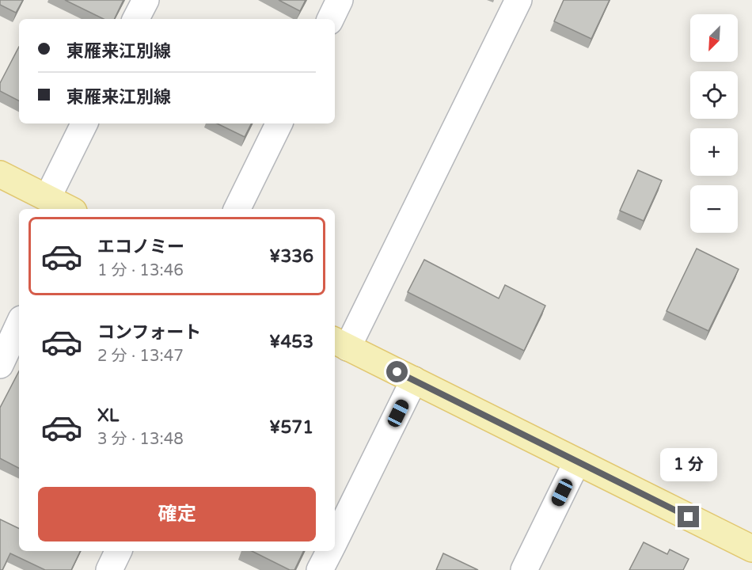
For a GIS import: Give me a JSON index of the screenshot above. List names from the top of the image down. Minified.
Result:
{"north":"bottom left","page":{"map_buttons":["+","−"],"banner":["東雁来江別線","東雁来江別線"],"list":[{"name":"エコノミー","note":"1 分 · 13:46","value":"¥336"},{"name":"コンフォート","note":"2 分 · 13:47","value":"¥453"},{"name":"XL","note":"3 分 · 13:48","value":"¥571"}],"bubble":"1 分","buttons":"確定"}}
